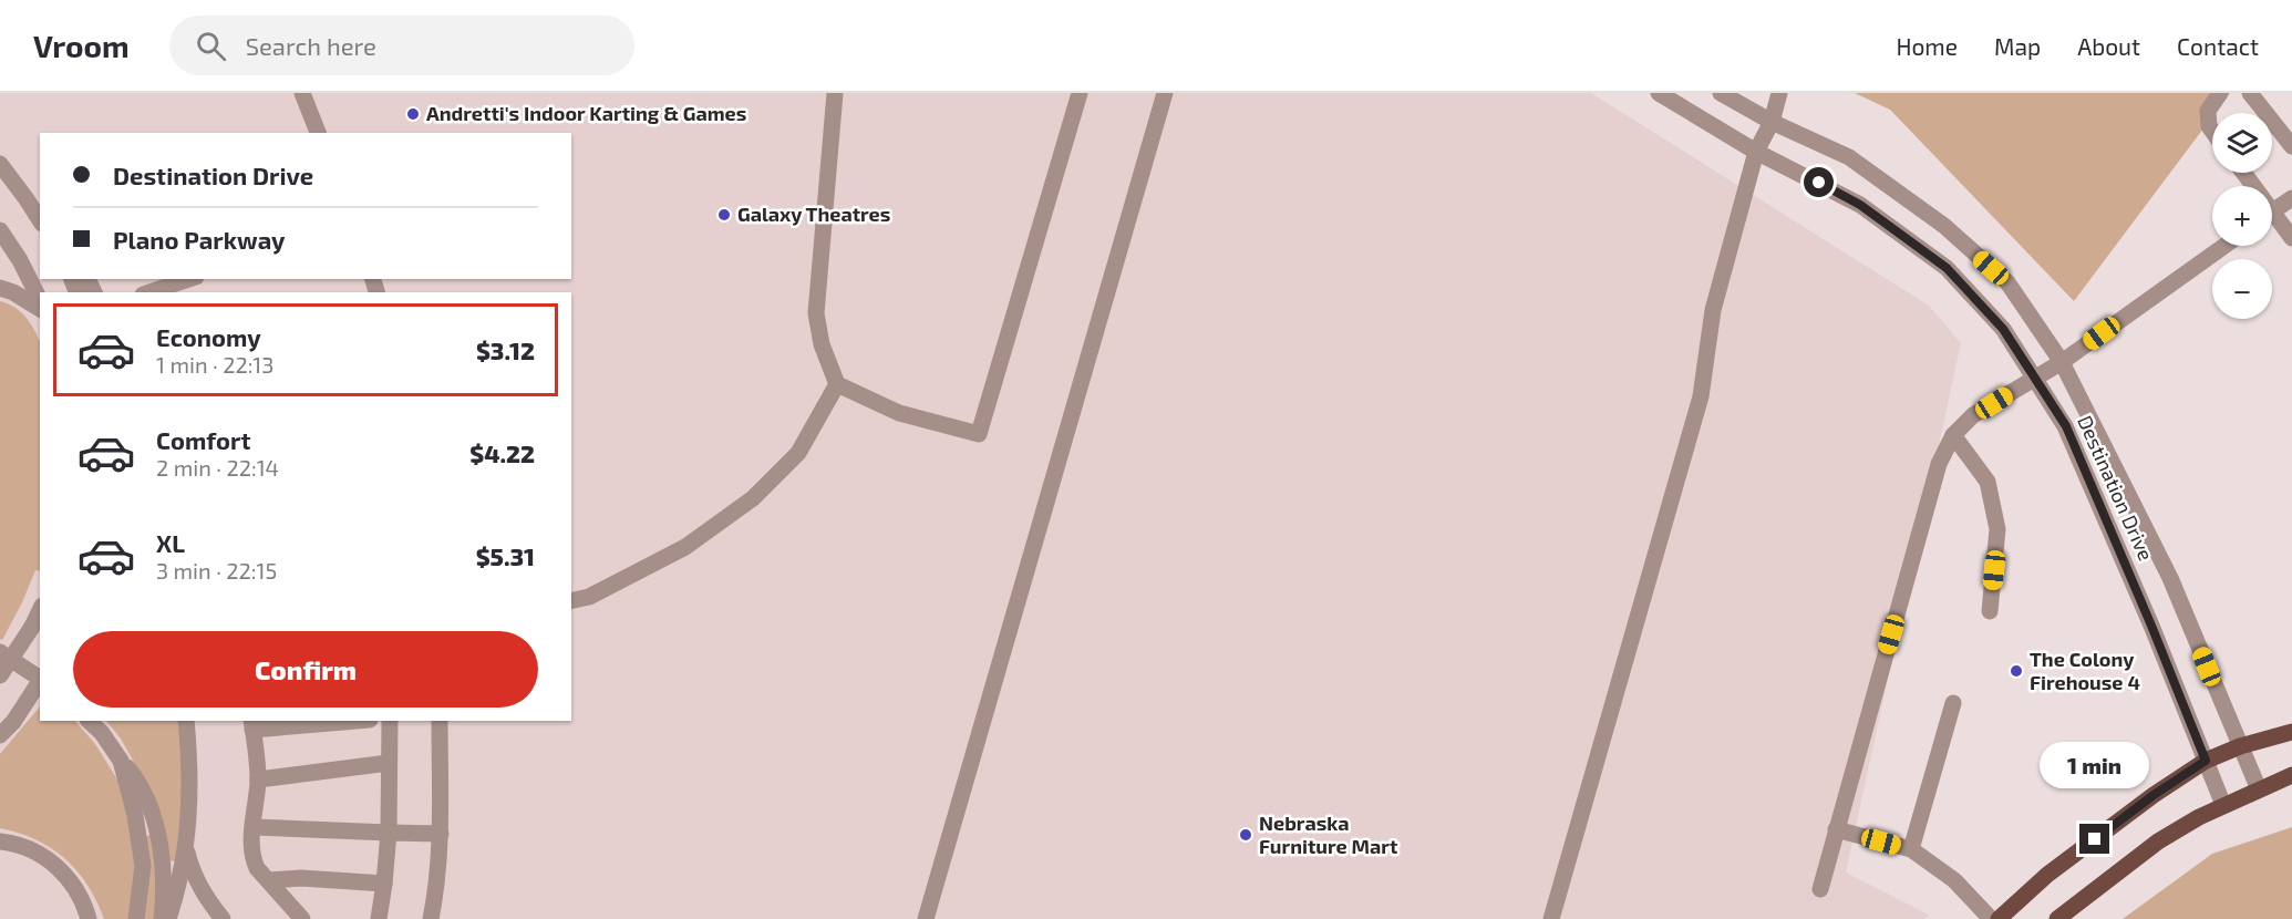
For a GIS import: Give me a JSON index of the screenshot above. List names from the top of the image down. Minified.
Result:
{"streets":{"street":["Destination Drive"]},"places":["Andretti's Indoor Karting & Games","Galaxy Theatres","The Colony Firehouse 4","Nebraska Furniture Mart"],"page":{"header":"Vroom","search":"Search here","nav":["Home","Map","About","Contact"],"map_buttons":["+","−"],"banner":["Destination Drive","Plano Parkway"],"list":[{"name":"Economy","note":"1 min · 22:13","value":"$3.12"},{"name":"Comfort","note":"2 min · 22:14","value":"$4.22"},{"name":"XL","note":"3 min · 22:15","value":"$5.31"}],"buttons":"Confirm","bubble":"1 min"}}
